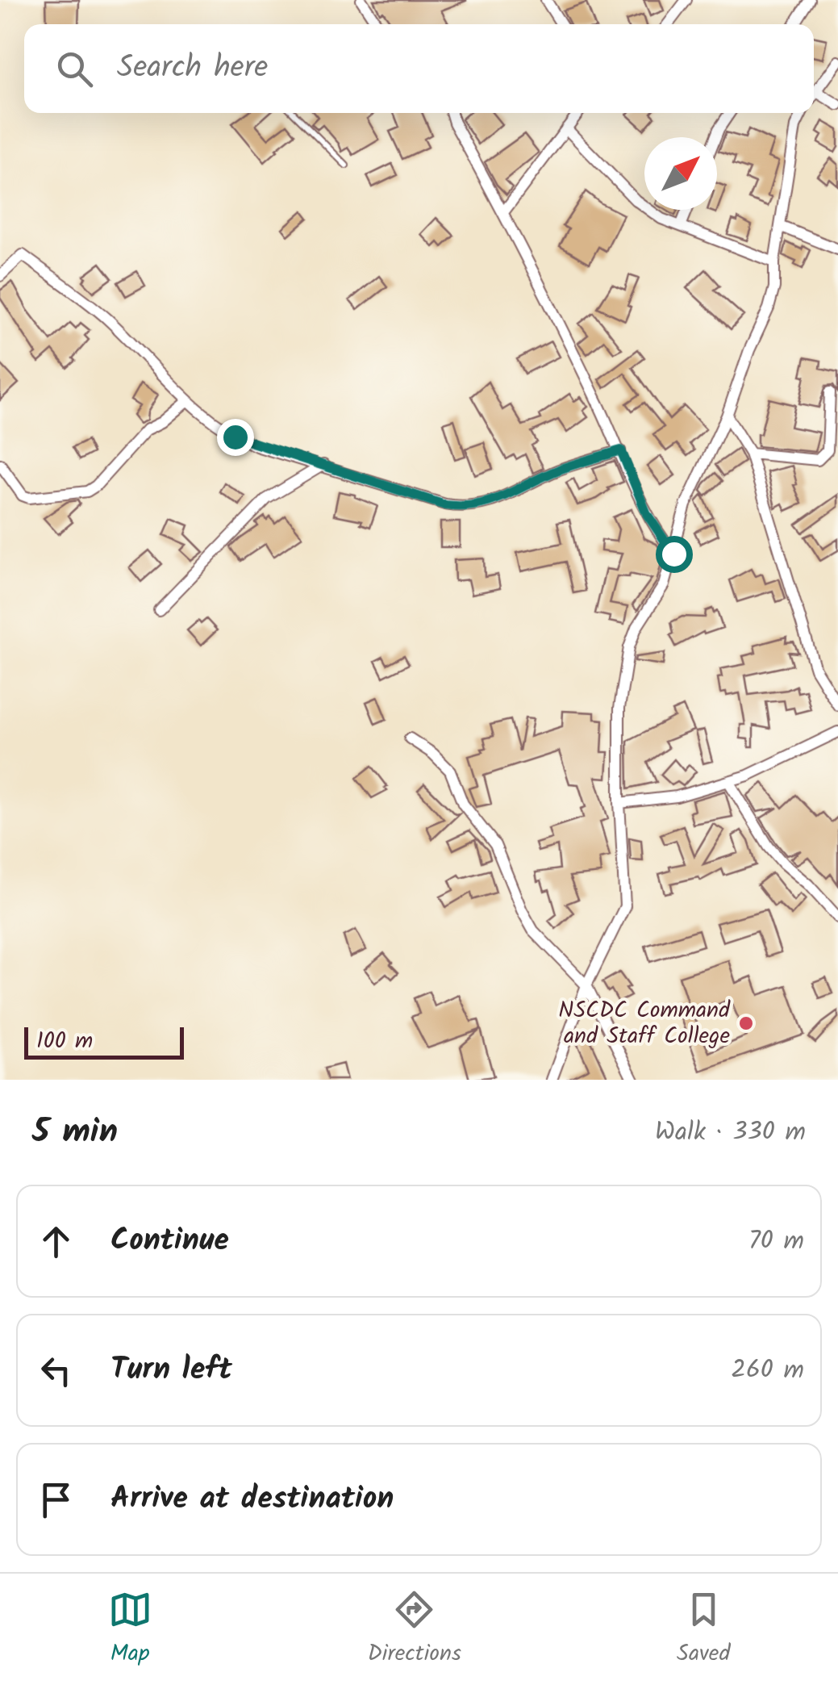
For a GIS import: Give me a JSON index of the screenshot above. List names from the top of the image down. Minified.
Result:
{"places":["NSCDC Command and Staff College"],"scale_bar":"100 m","north":"top right","page":{"search":"Search here","scale":"100 m","heading":["5 min","Walk · 330 m"],"list":[["Continue","70 m"],["Turn left","260 m"],"Arrive at destination"],"nav":["Map","Directions","Saved"]}}
